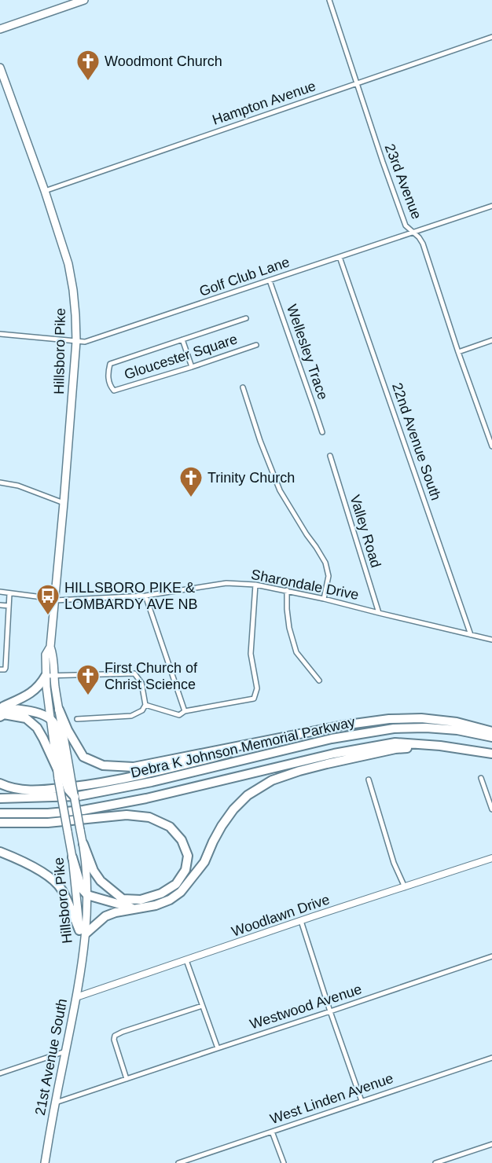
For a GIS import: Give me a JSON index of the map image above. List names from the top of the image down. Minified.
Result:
{"streets":{"highway":["Debra K Johnson Memorial Parkway"],"main road":["Hillsboro Pike","Woodlawn Drive","21st Avenue South"],"street":["Hampton Avenue","23rd Avenue","Golf Club Lane","Wellesley Trace","Gloucester Square","22nd Avenue South","Valley Road","Sharondale Drive","Westwood Avenue","West Linden Avenue"]},"crossings":[["Hampton Avenue","23rd Avenue"],["Hampton Avenue","Hillsboro Pike"],["23rd Avenue","Golf Club Lane"],["Golf Club Lane","Hillsboro Pike"],["Golf Club Lane","Wellesley Trace"],["Golf Club Lane","22nd Avenue South"],["Hillsboro Pike","Sharondale Drive"],["Hillsboro Pike","21st Avenue South"],["22nd Avenue South","Sharondale Drive"],["Valley Road","Sharondale Drive"],["Woodlawn Drive","21st Avenue South"],["Westwood Avenue","21st Avenue South"]],"places":{"church":["Woodmont Church","Trinity Church","First Church of Christ Science"],"bus stop":["HILLSBORO PIKE & LOMBARDY AVE NB"]}}
